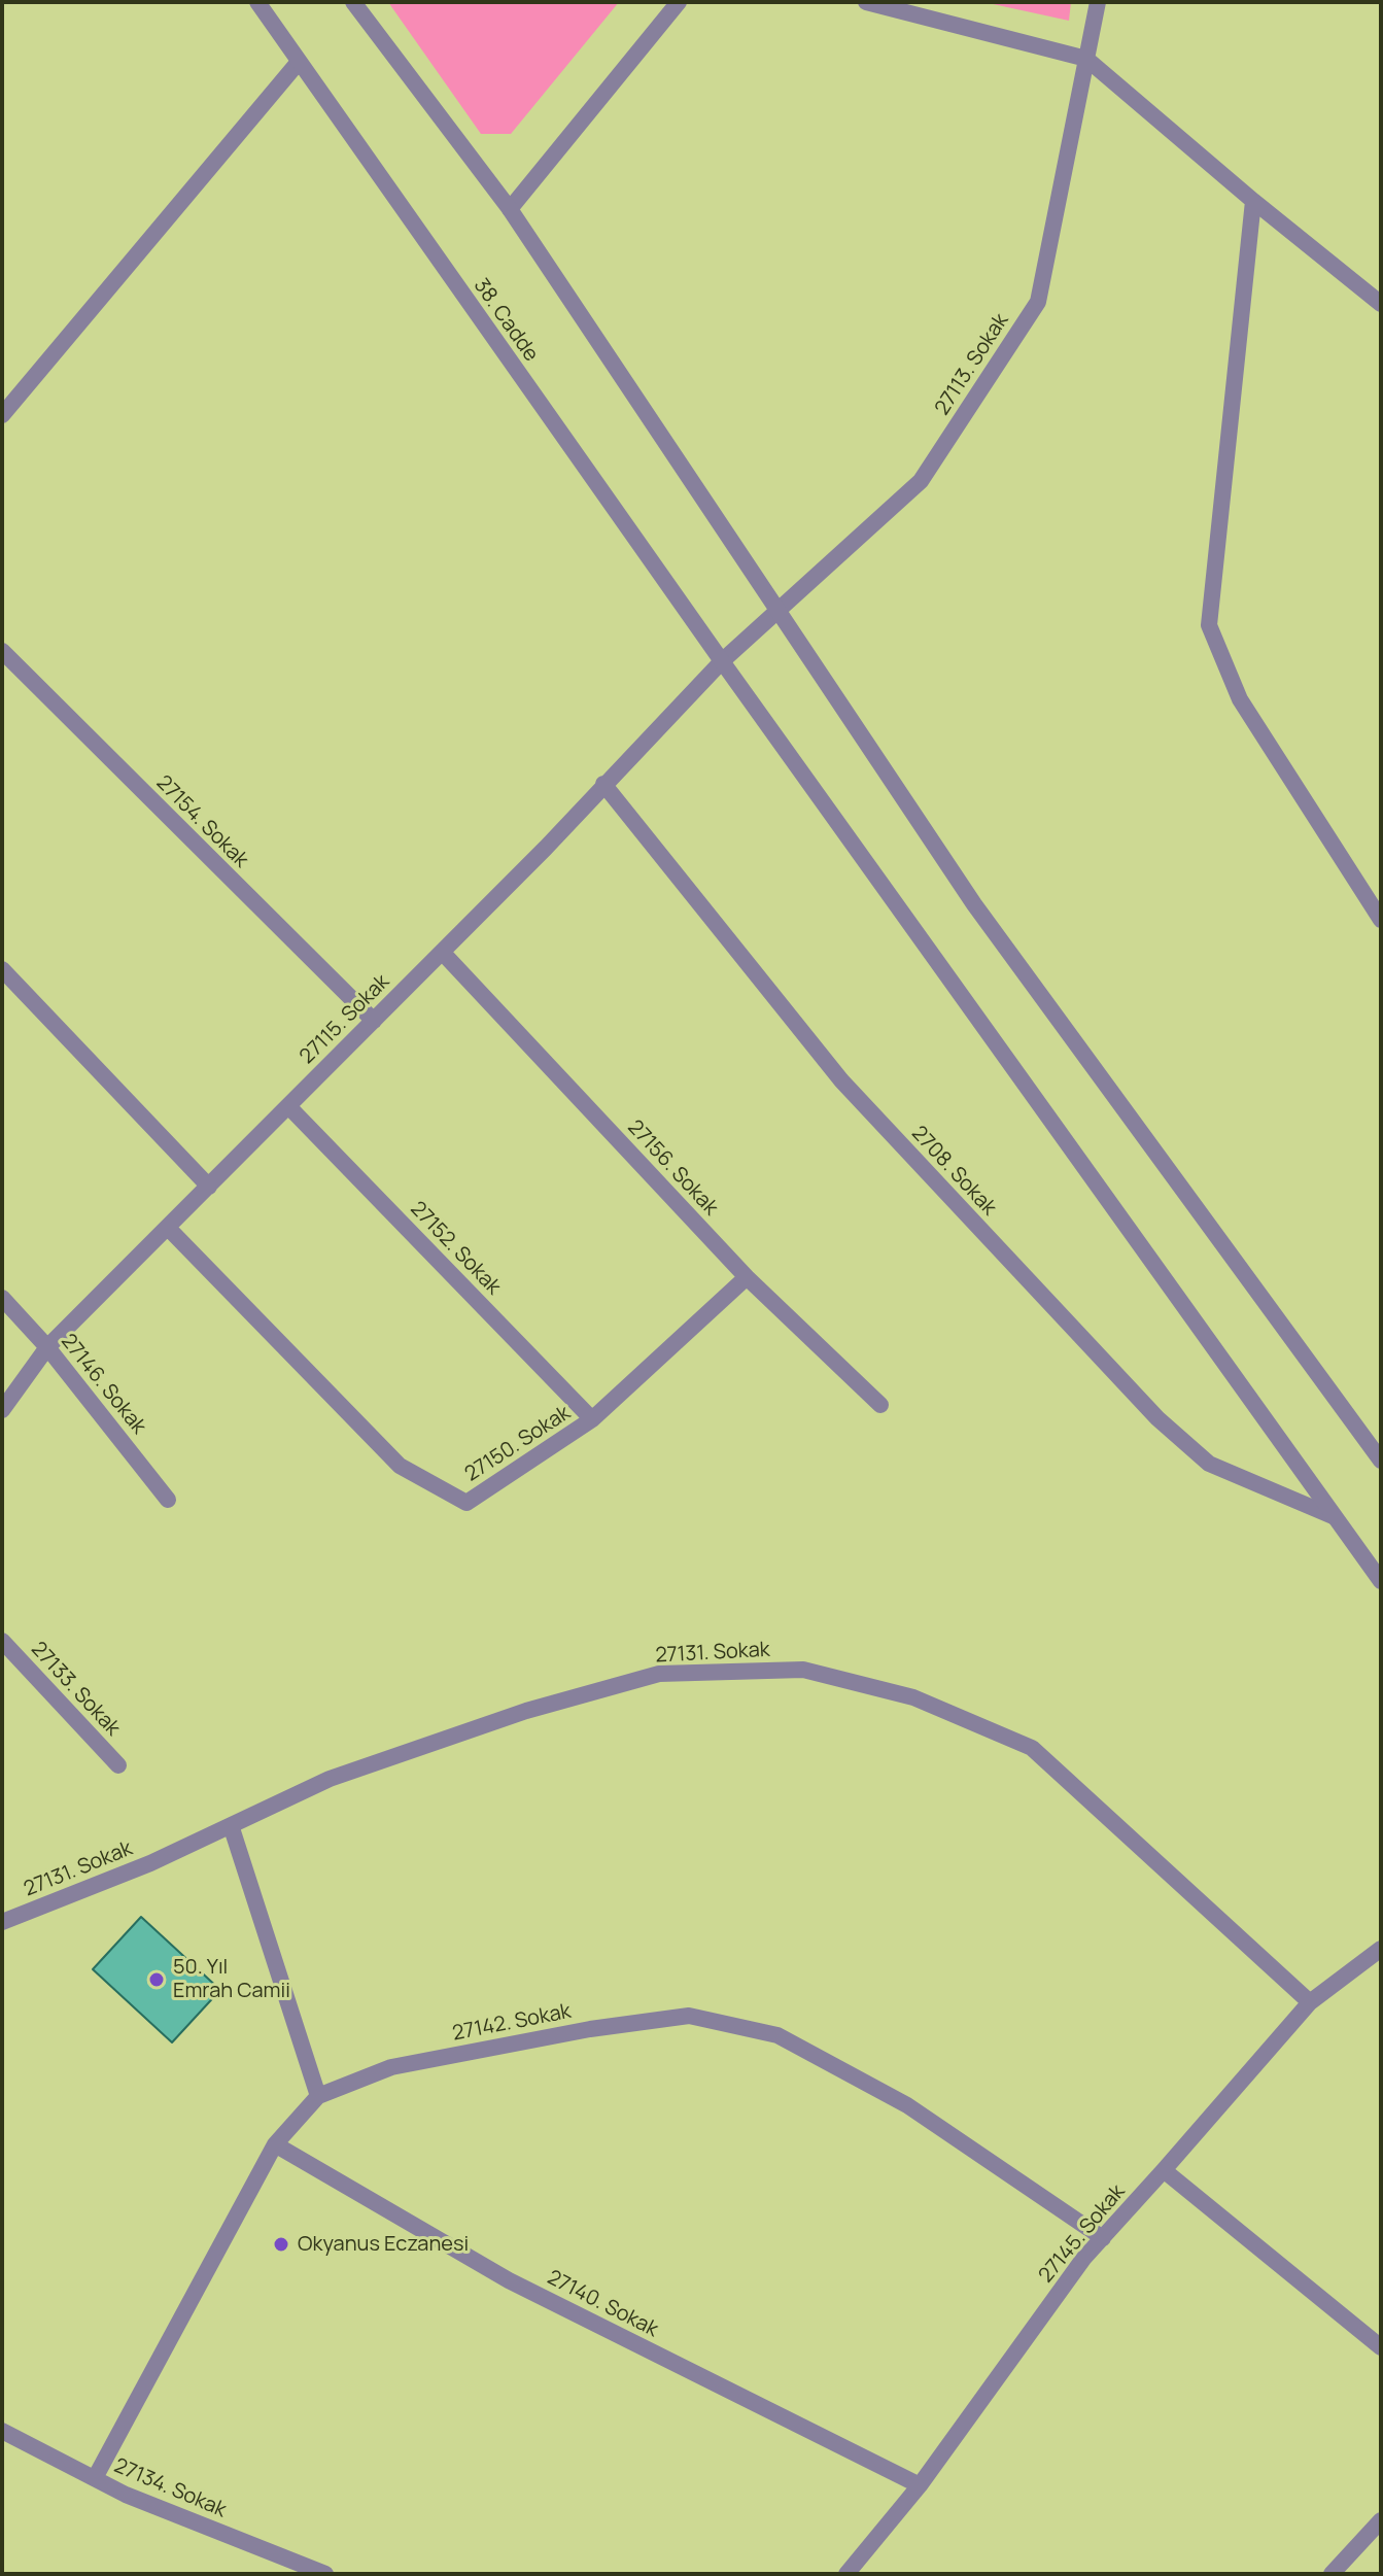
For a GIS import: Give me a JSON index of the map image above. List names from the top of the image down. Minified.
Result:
{"streets":{"street":["38. Cadde","27113. Sokak","27154. Sokak","27115. Sokak","27156. Sokak","2708. Sokak","27152. Sokak","27146. Sokak","27150. Sokak","27131. Sokak","27133. Sokak","27142. Sokak","27145. Sokak","27140. Sokak","27134. Sokak"]},"crossings":[["38. Cadde","27113. Sokak"],["38. Cadde","27115. Sokak"],["38. Cadde","2708. Sokak"],["27113. Sokak","27115. Sokak"],["27154. Sokak","27115. Sokak"],["27115. Sokak","27156. Sokak"],["27115. Sokak","2708. Sokak"],["27115. Sokak","27152. Sokak"],["27115. Sokak","27146. Sokak"],["27115. Sokak","27150. Sokak"],["27156. Sokak","27150. Sokak"],["27152. Sokak","27150. Sokak"],["27131. Sokak","27145. Sokak"],["27142. Sokak","27145. Sokak"],["27142. Sokak","27140. Sokak"],["27142. Sokak","27134. Sokak"],["27145. Sokak","27140. Sokak"]],"places":["50. Yıl Emrah Camii","Okyanus Eczanesi"]}
